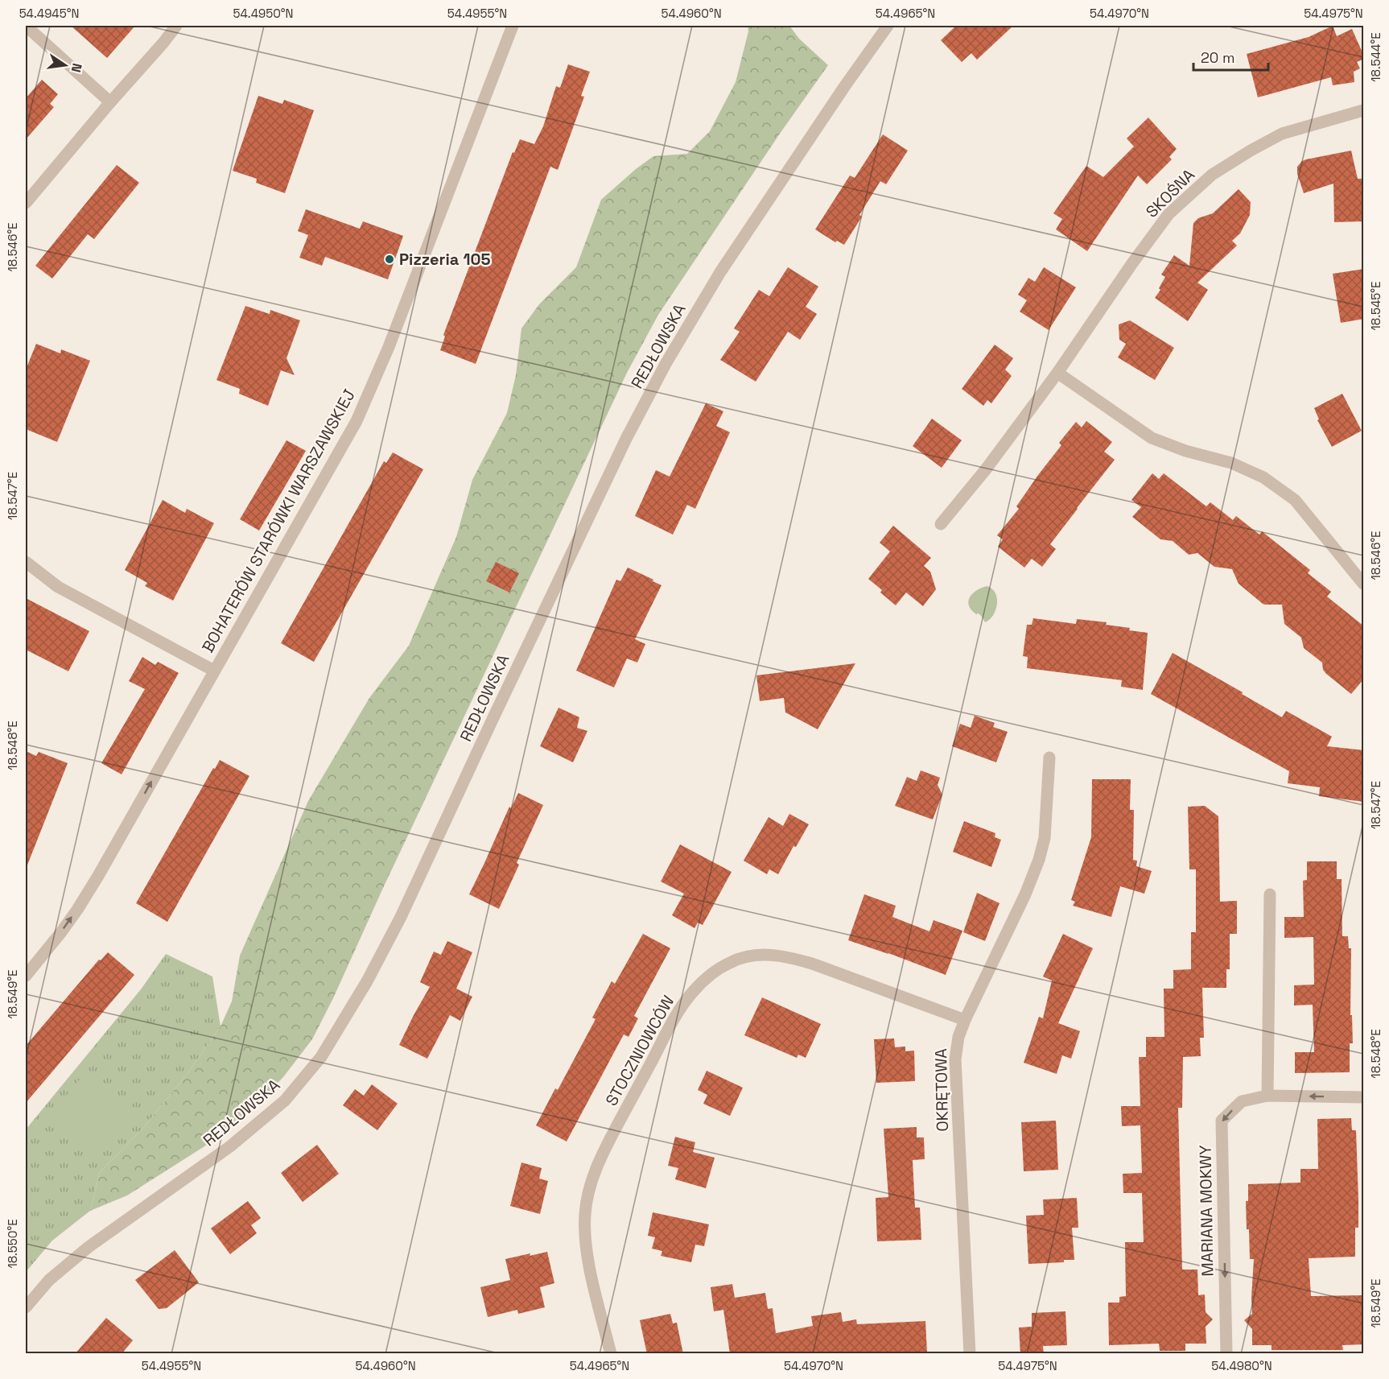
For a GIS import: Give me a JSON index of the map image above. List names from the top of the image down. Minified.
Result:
{"streets":{"street":["SKOŚNA","REDŁOWSKA","BOHATERÓW STARÓWKI WARSZAWSKIEJ","STOCZNIOWCÓW","OKRĘTOWA","MARIANA MOKWY"]},"crossings":[["STOCZNIOWCÓW","OKRĘTOWA"]],"places":["Pizzeria 105"],"scale_bar":"20 m","north":"right","coordinates":["54.4945°N","54.4950°N","54.4955°N","54.4960°N","54.4965°N","54.4970°N","54.4975°N","18.544°E","18.546°E","18.545°E","18.547°E","18.548°E","18.549°E","18.550°E","54.4980°N"]}
